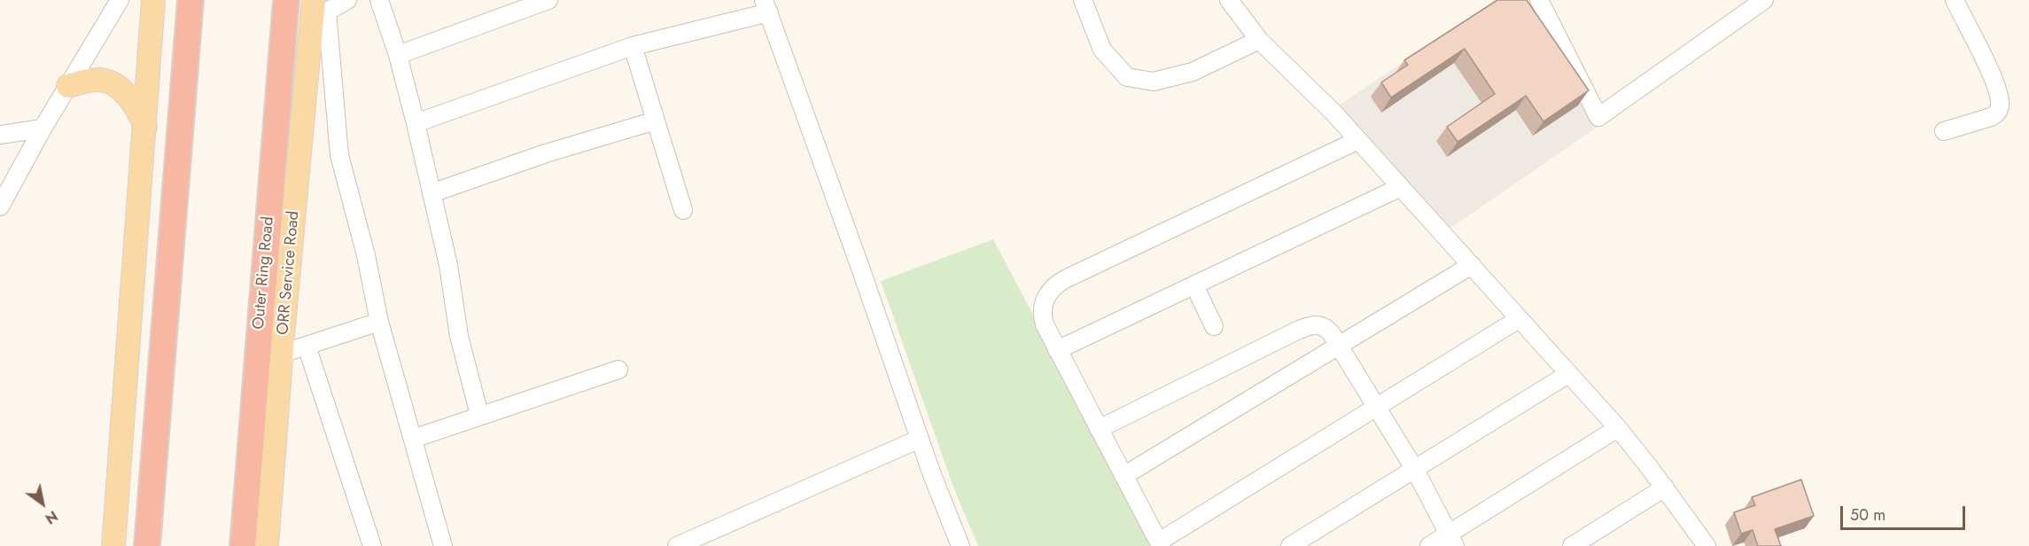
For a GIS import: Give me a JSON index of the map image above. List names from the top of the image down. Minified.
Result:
{"streets":{"highway":["Outer Ring Road"],"main road":["ORR Service Road"]},"scale_bar":"50 m","north":"bottom right"}
